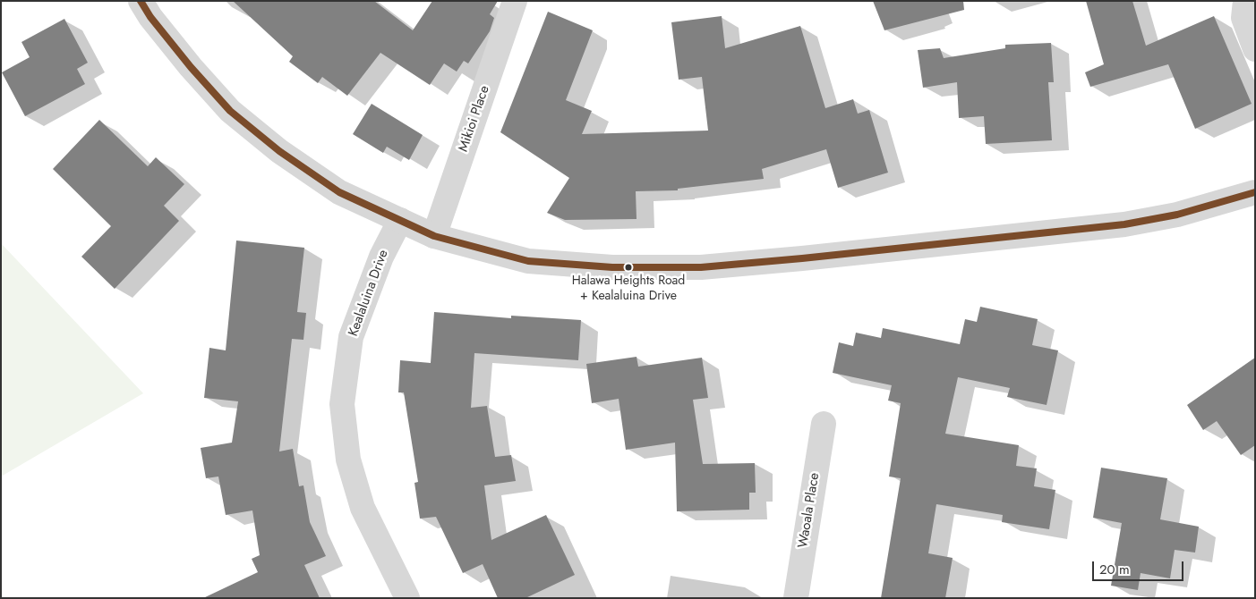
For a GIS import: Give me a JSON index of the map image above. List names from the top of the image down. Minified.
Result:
{"streets":{"street":["Mikioi Place","Kealaluina Drive","Waoala Place"]},"places":["Halawa Heights Road + Kealaluina Drive"],"scale_bar":"20 m"}
